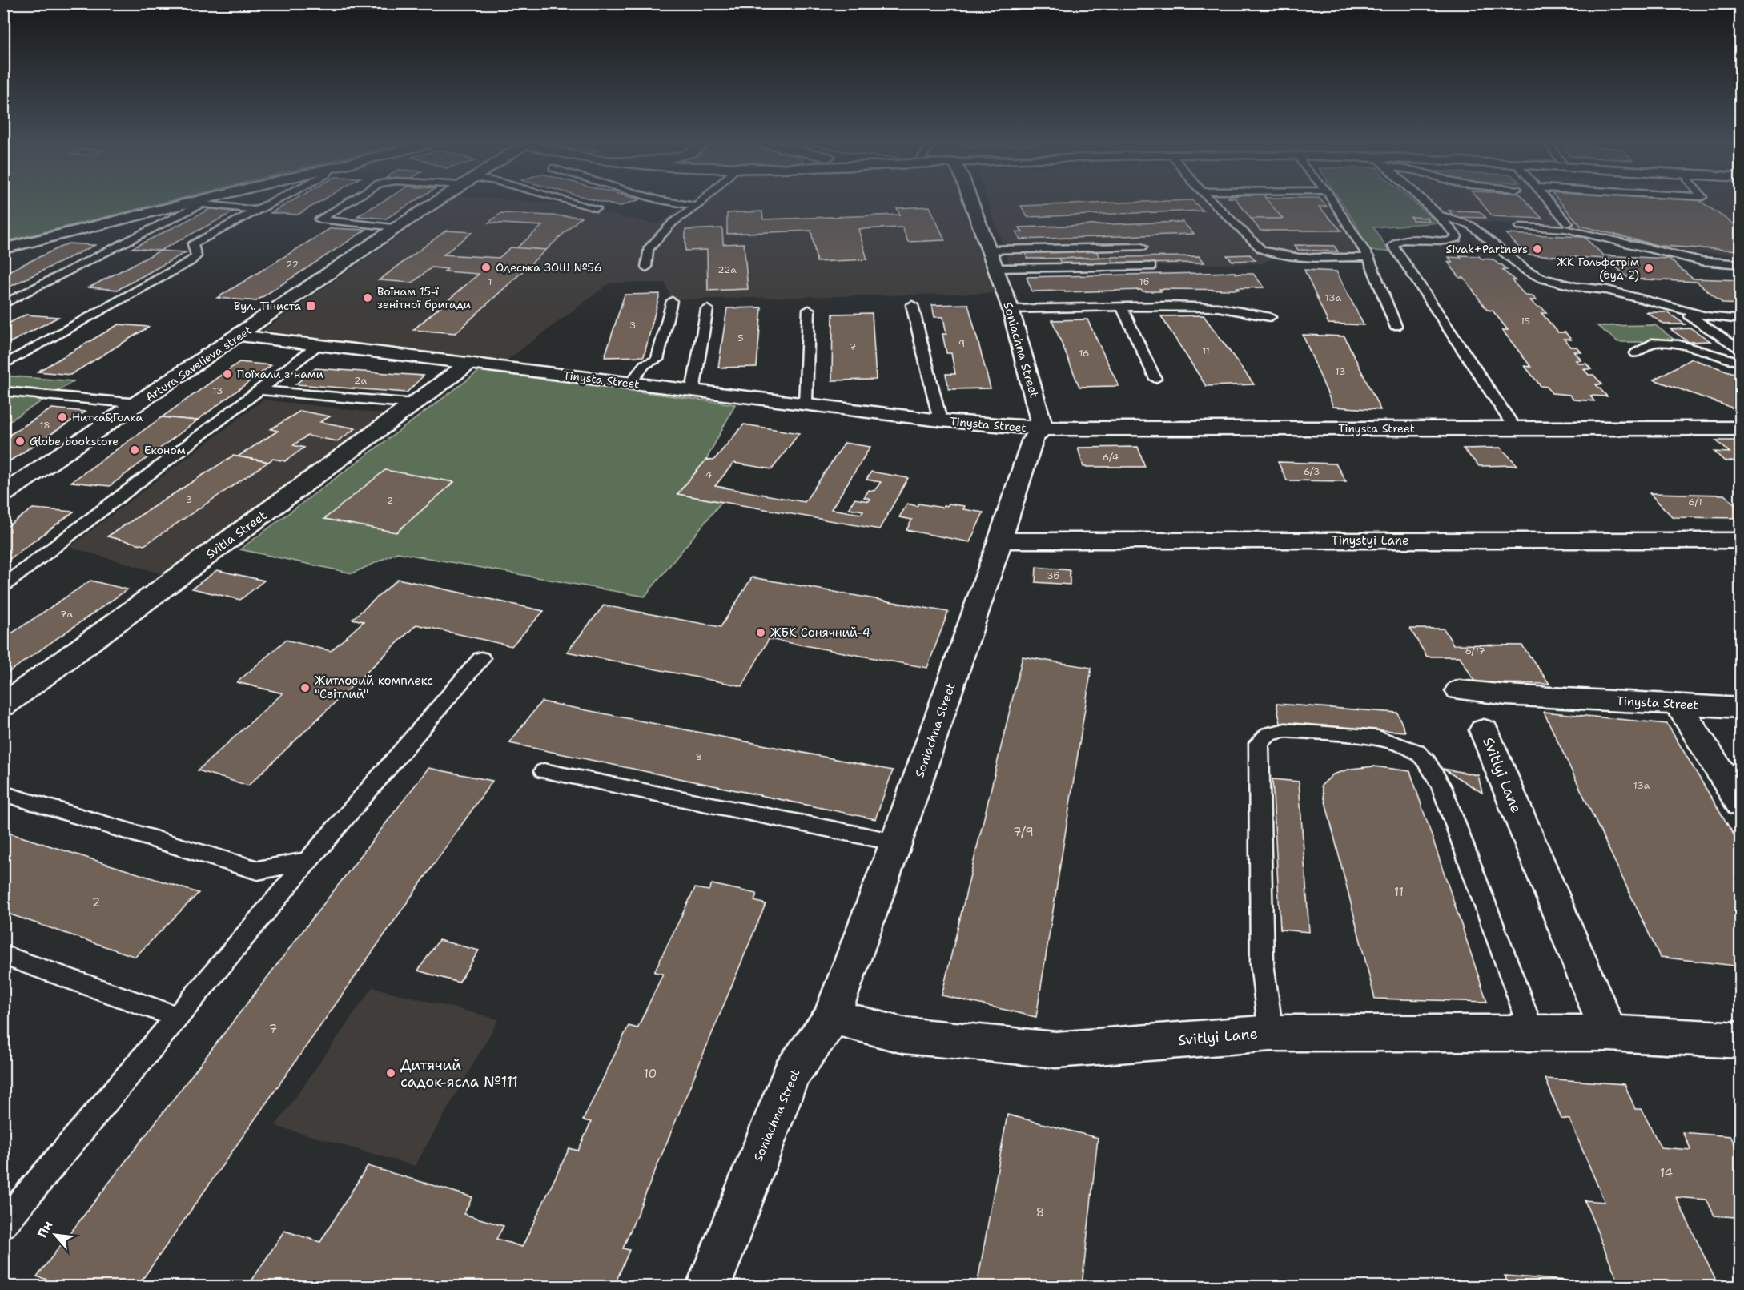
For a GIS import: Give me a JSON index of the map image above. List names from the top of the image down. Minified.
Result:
{"streets":{"street":["Soniachna Street","Artura Savelieva street","Tinysta Street","Svitla Street","Tinystyi Lane","Svitlyi Lane"]},"crossings":[["Soniachna Street","Tinysta Street"],["Soniachna Street","Tinystyi Lane"],["Soniachna Street","Svitlyi Lane"],["Artura Savelieva street","Tinysta Street"],["Tinysta Street","Svitla Street"]],"places":{"other":["Sivak+Partners","Одеська ЗОШ №56","ЖК Гольфстрім (буд 2)","Воїнам 15-ї зенітної бригади","Поїхали з нами","Нитка&Голка","Globe bookstore","Економ","ЖБК Сонячний-4","Житловий комплекс \"Світлий\"","Дитячий садок-ясла №111"],"transit":["Вул. Тіниста"]},"house_numbers":["22","22а","1","1б","13а","15","3","5","9","7","11","16","13","2а","13","18","6/4","6/3","4","3","2","6/1","3б","7а","6/17","8","13а","7/9","11","2","7","10","14","8"],"north":"top left"}
